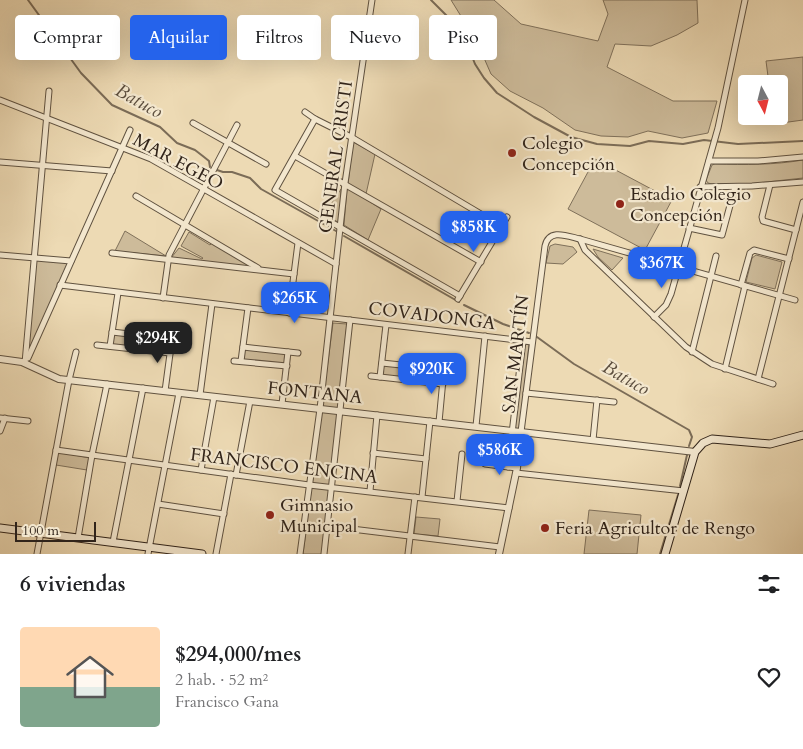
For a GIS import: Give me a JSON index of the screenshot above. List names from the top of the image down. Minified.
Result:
{"streets":{"street":["GENERAL CRISTI","MAR EGEO","COVADONGA","SAN MARTÍN","FONTANA","FRANCISCO ENCINA"]},"crossings":[["GENERAL CRISTI","MAR EGEO"],["GENERAL CRISTI","COVADONGA"],["GENERAL CRISTI","FONTANA"],["GENERAL CRISTI","FRANCISCO ENCINA"],["COVADONGA","SAN MARTÍN"],["SAN MARTÍN","FONTANA"],["SAN MARTÍN","FRANCISCO ENCINA"]],"water":["Batuco"],"places":["Colegio Concepción","Estadio Colegio Concepción","Gimnasio Municipal","Feria Agricultor de Rengo"],"scale_bar":"100 m","north":"bottom","page":{"chip":["Comprar","Alquilar","Filtros","Nuevo","Piso"],"price":["$858K","$367K","$265K","$294K","$920K","$586K"],"scale":"100 m","heading":"6 viviendas","list":[{"name":"$294,000/mes","note":"2 hab. · 52 m² · Francisco Gana"}]}}
